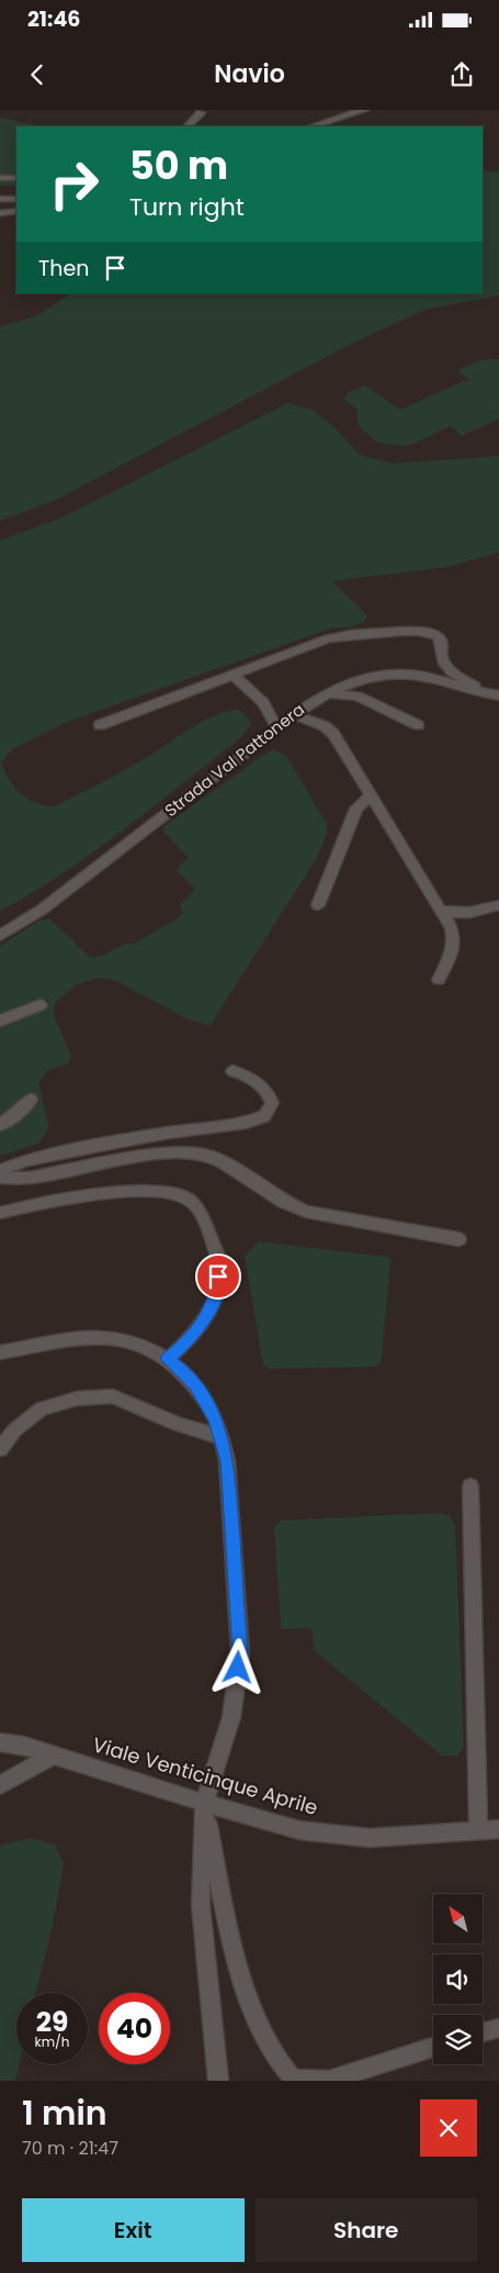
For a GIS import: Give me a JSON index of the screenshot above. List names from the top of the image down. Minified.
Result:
{"streets":{"street":["Strada Val Pattonera","Viale Venticinque Aprile"]},"north":"top left","page":{"status":"21:46","header":"Navio","turn":["50 m","Turn right"],"then":"Then","speed":"29 km/h","limit":"40","heading":["1 min","70 m · 21:47"],"buttons":["Exit","Share"]}}
